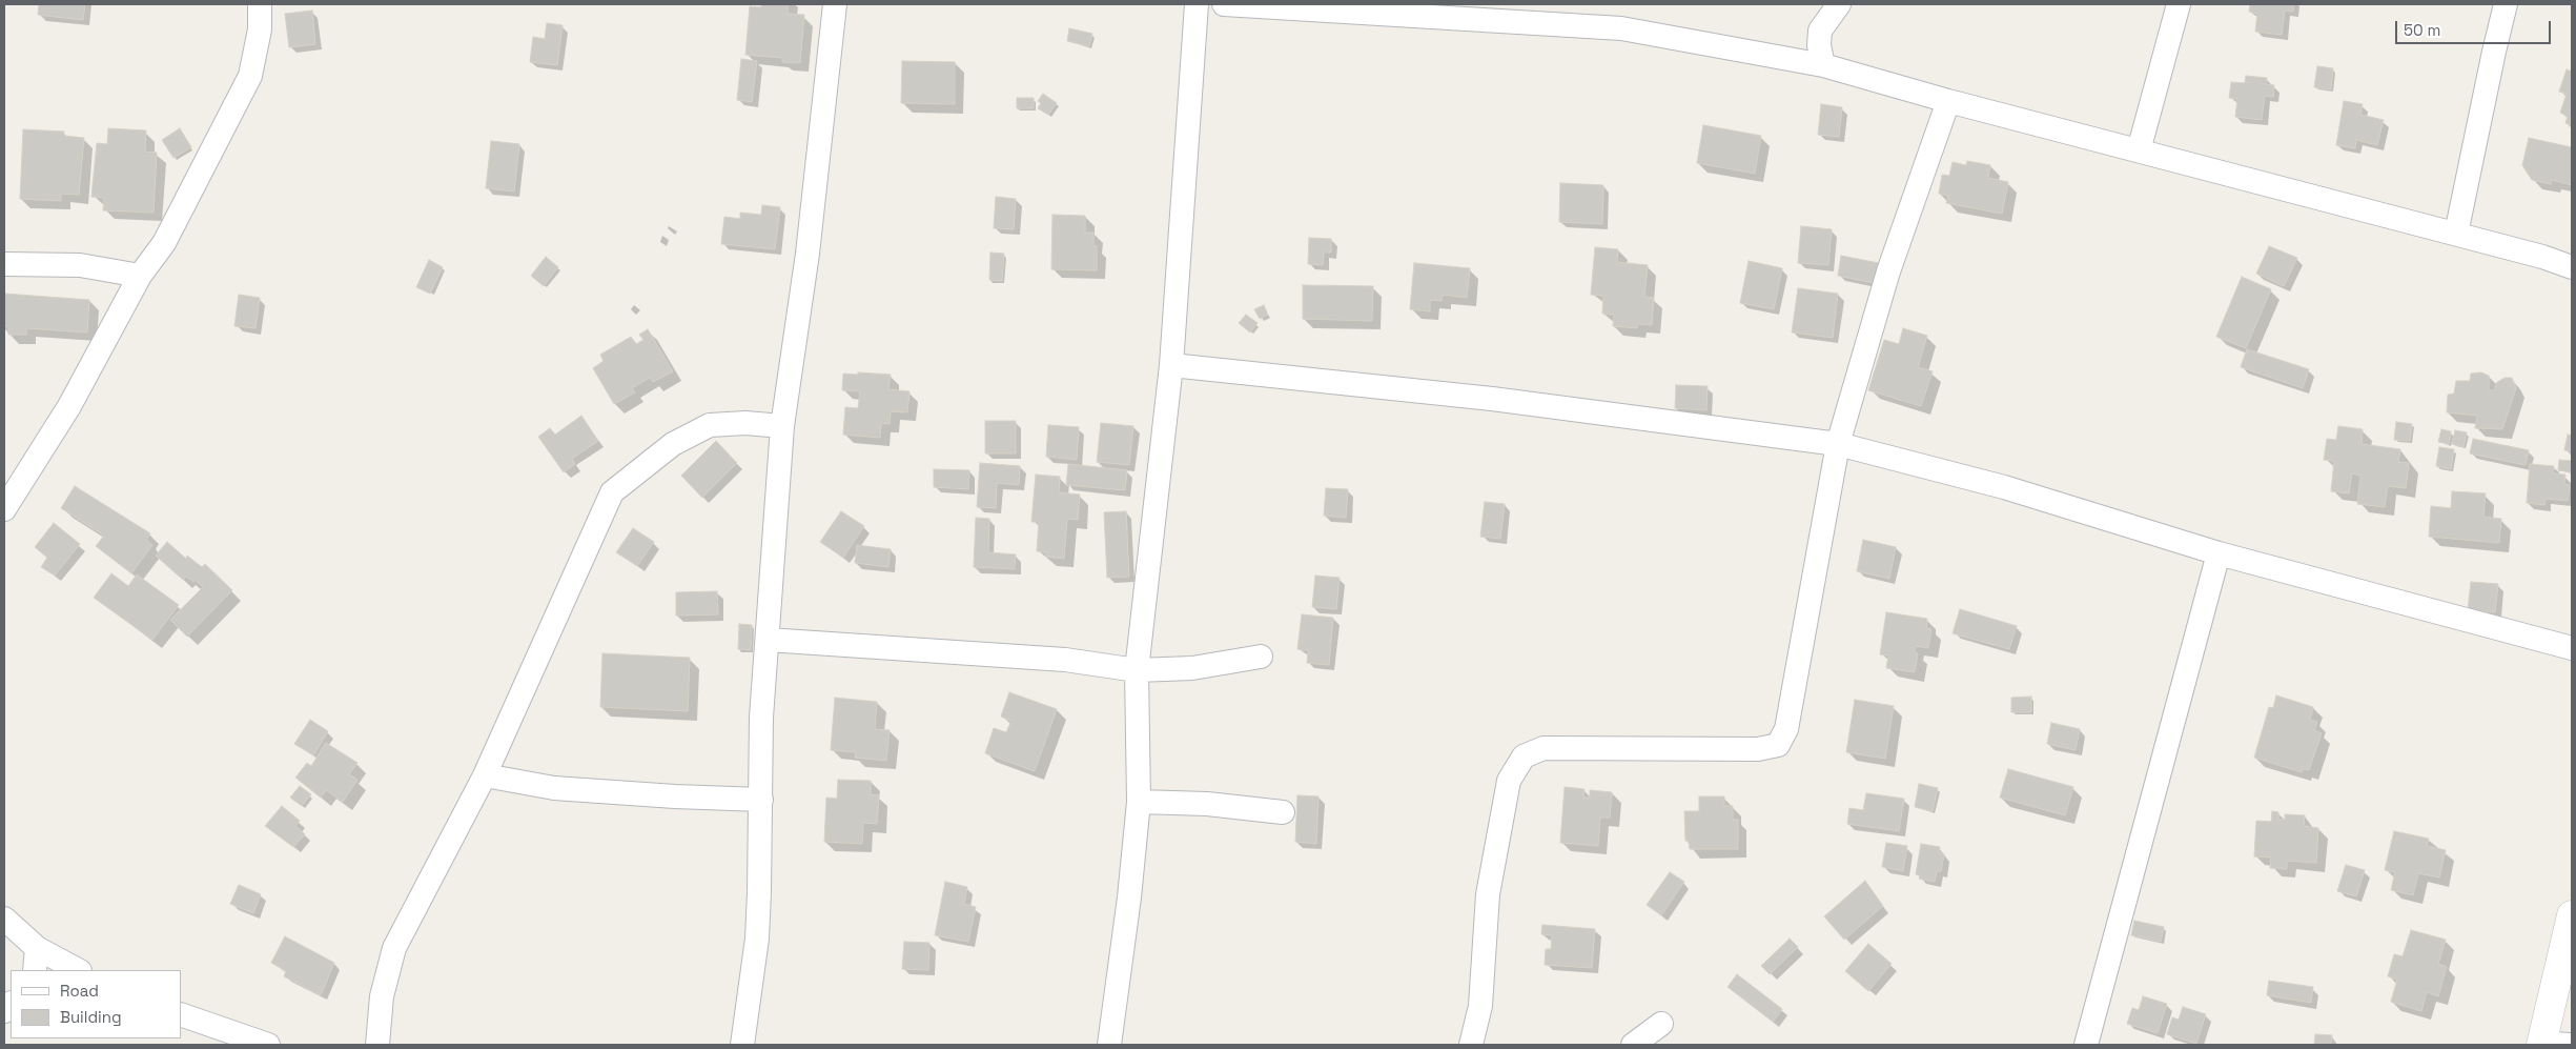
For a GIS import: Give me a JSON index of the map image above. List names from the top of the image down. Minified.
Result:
{"legend":["Road","Building"],"scale_bar":"50 m"}
